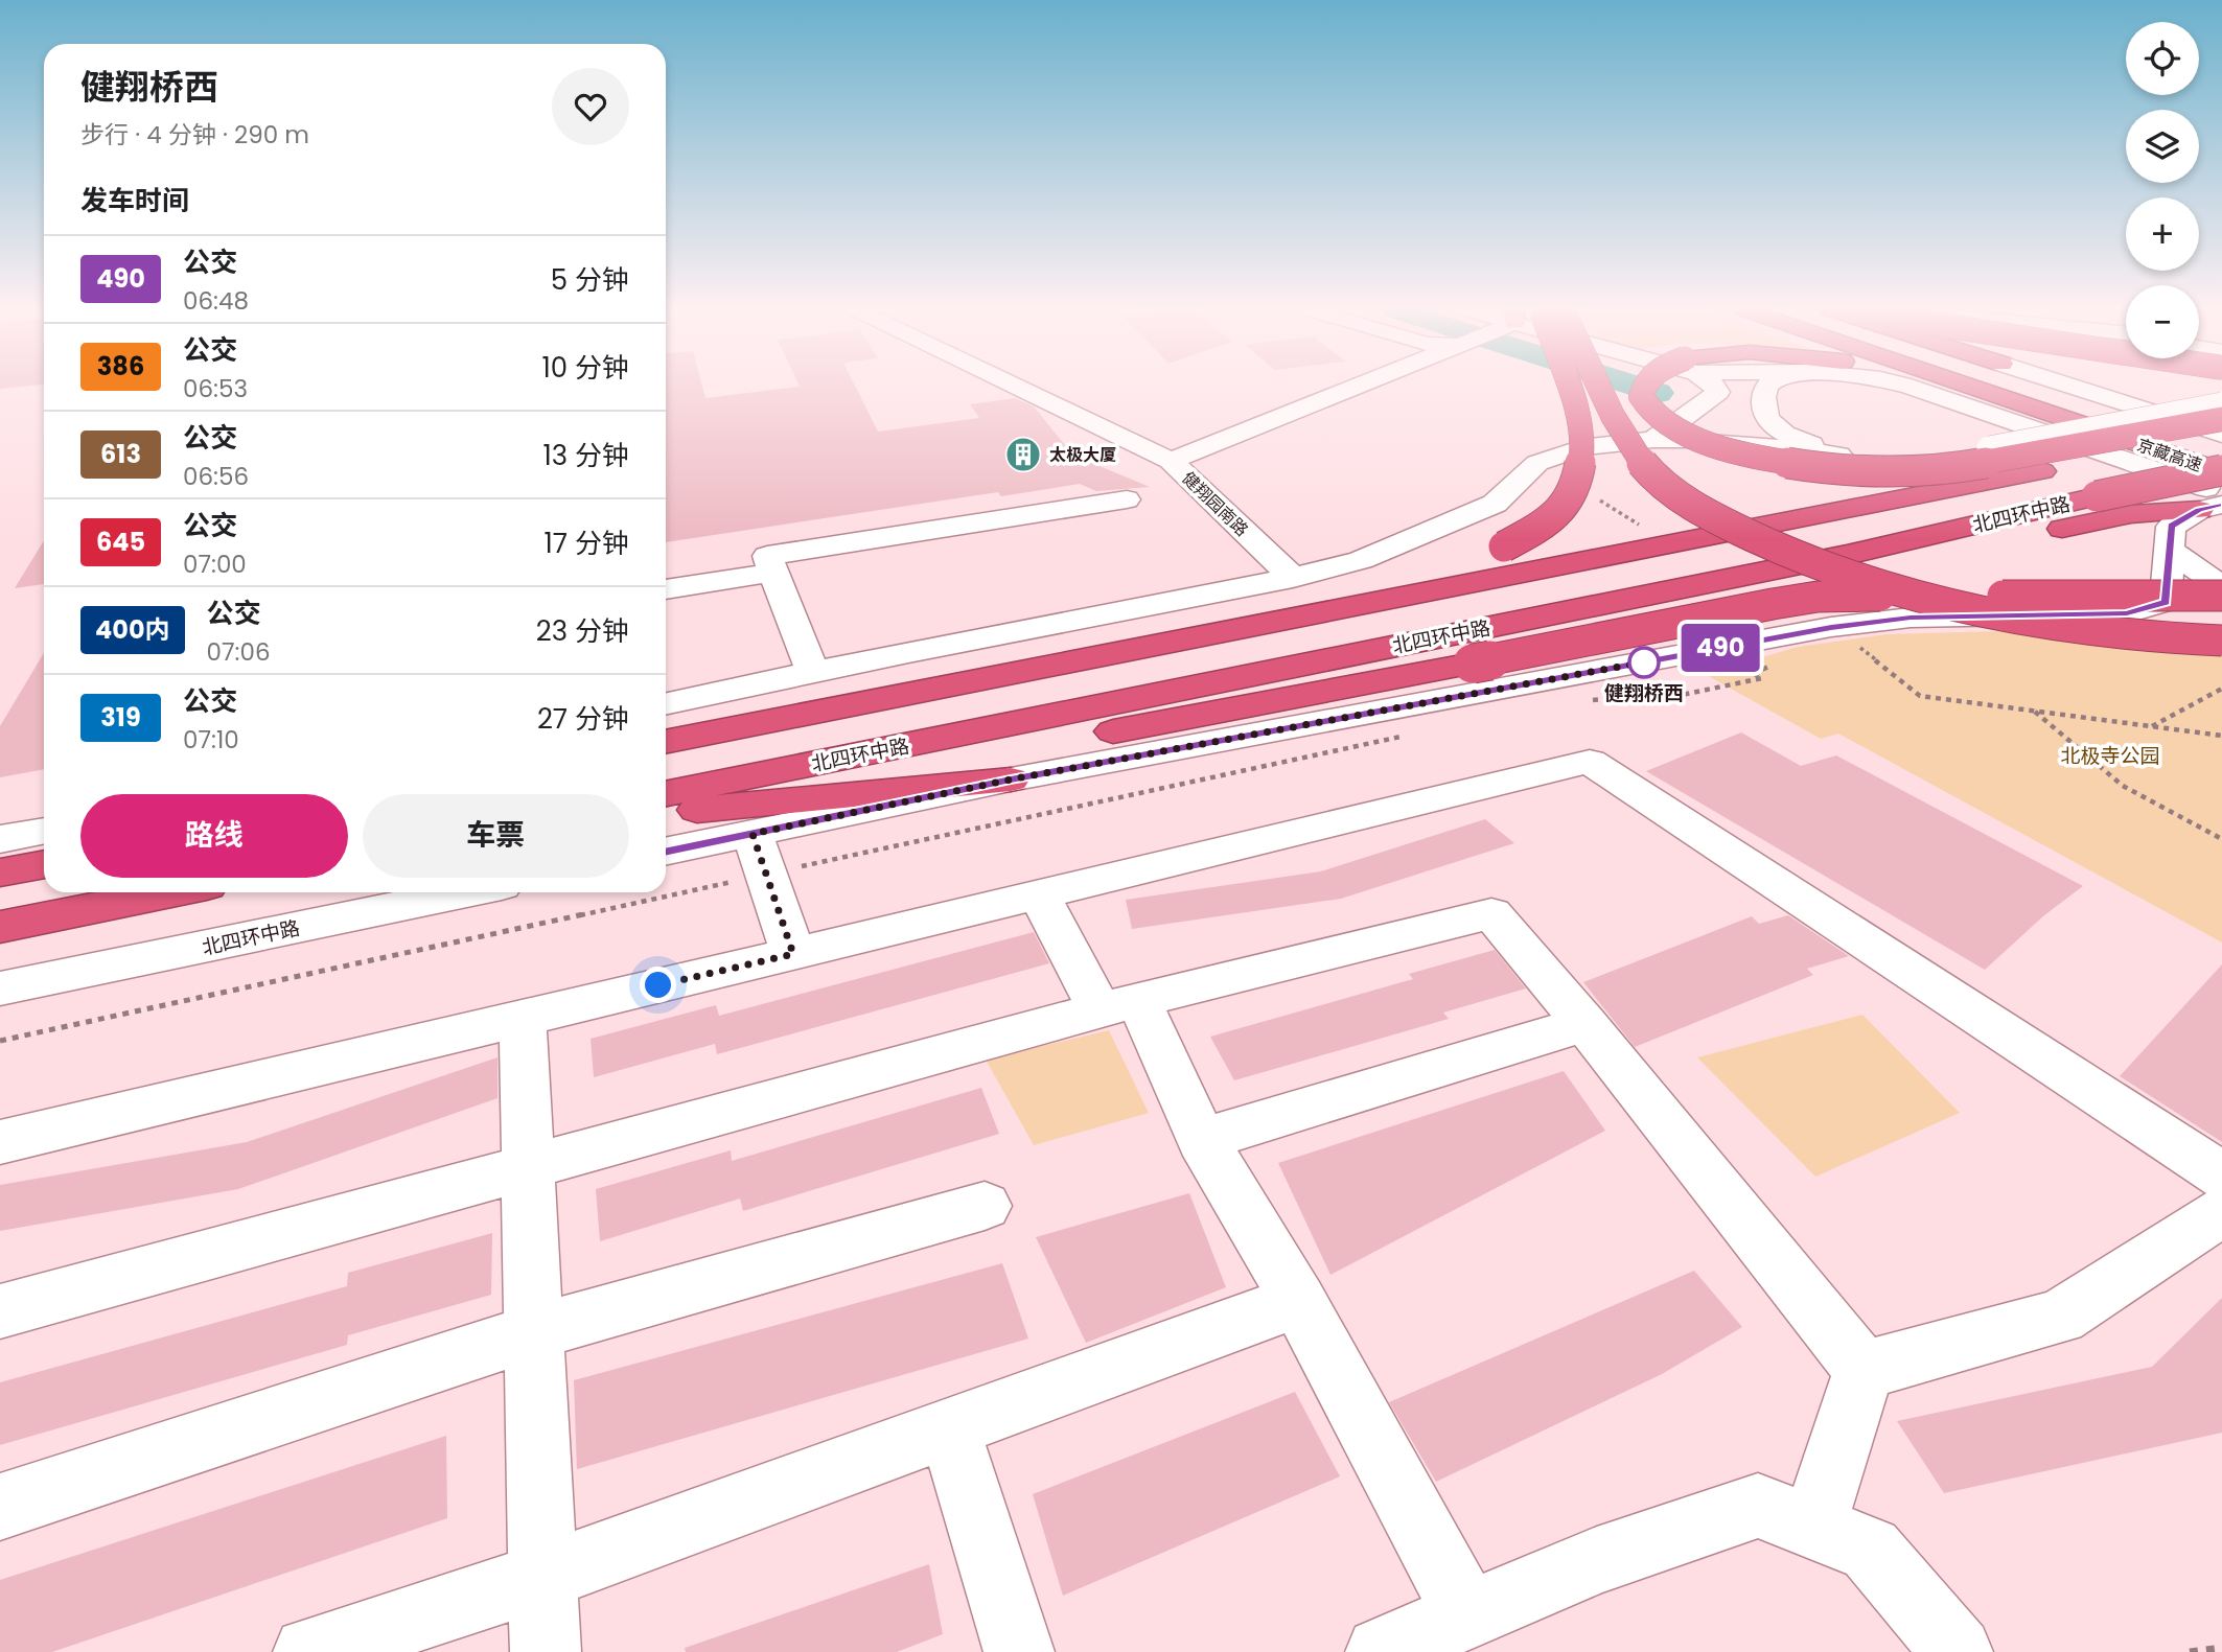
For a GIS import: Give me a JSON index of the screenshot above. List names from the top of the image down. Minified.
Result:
{"streets":{"highway":["京藏高速","北四环中路"],"street":["健翔园南路"]},"crossings":[["京藏高速","北四环中路"]],"parks":["北极寺公园"],"places":{"building":["太极大厦"],"other":["健翔桥西"]},"lines":["bus line 490"],"page":{"on_map":"490","map_buttons":["+","−"],"heading":[["健翔桥西","步行 · 4 分钟 · 290 m"],"发车时间"],"list":[{"mark":"490","name":"公交","note":"06:48","value":"5 分钟"},{"mark":"386","name":"公交","note":"06:53","value":"10 分钟"},{"mark":"613","name":"公交","note":"06:56","value":"13 分钟"},{"mark":"645","name":"公交","note":"07:00","value":"17 分钟"},{"mark":"400内","name":"公交","note":"07:06","value":"23 分钟"},{"mark":"319","name":"公交","note":"07:10","value":"27 分钟"}],"buttons":["路线","车票"]}}
